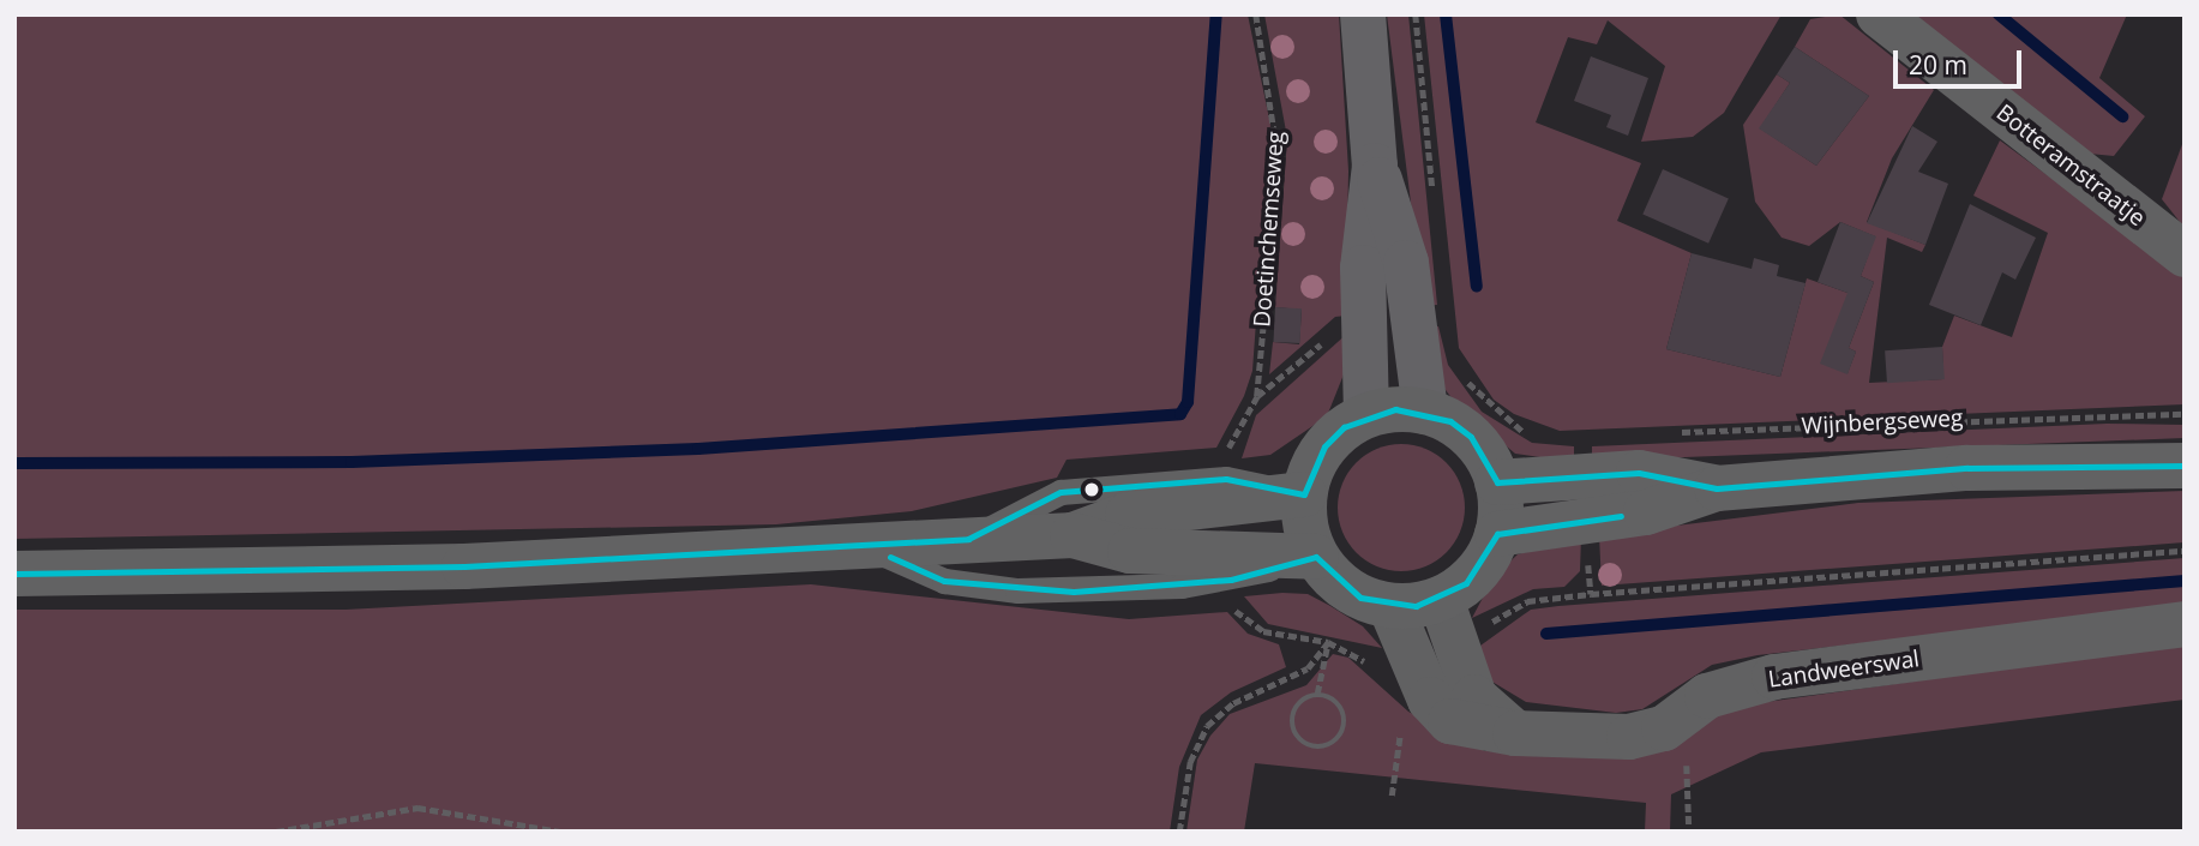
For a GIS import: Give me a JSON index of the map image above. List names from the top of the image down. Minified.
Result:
{"streets":{"street":["Botteramstraatje","Landweerswal"],"path":["Doetinchemseweg","Wijnbergseweg"]},"scale_bar":"20 m"}
